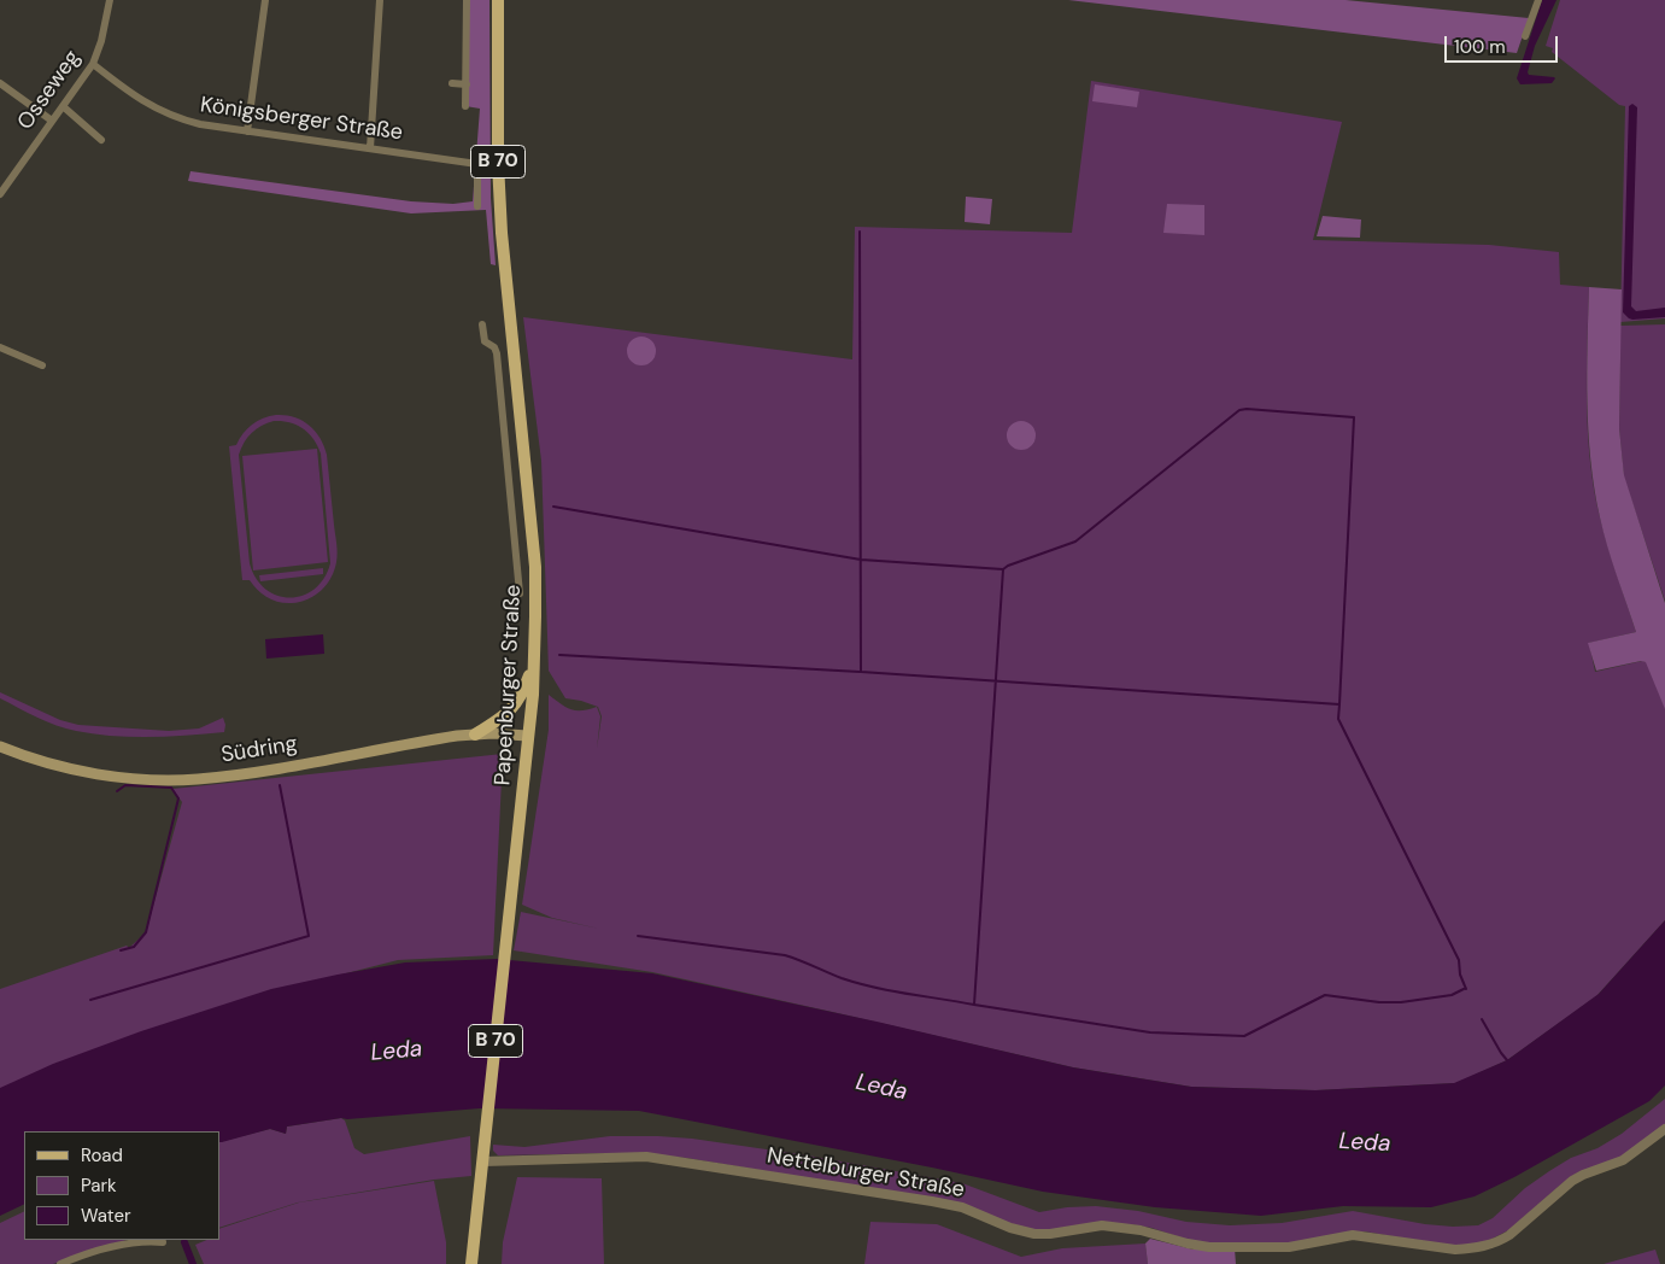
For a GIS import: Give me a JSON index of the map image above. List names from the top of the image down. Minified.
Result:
{"streets":{"main road":["B 70","Papenburger Straße","Südring"],"street":["Osseweg","Königsberger Straße","Nettelburger Straße"]},"crossings":[["Osseweg","Königsberger Straße"],["Papenburger Straße","Südring"],["Papenburger Straße","Nettelburger Straße"]],"water":["Leda"],"legend":["Road","Park","Water"],"scale_bar":"100 m"}
